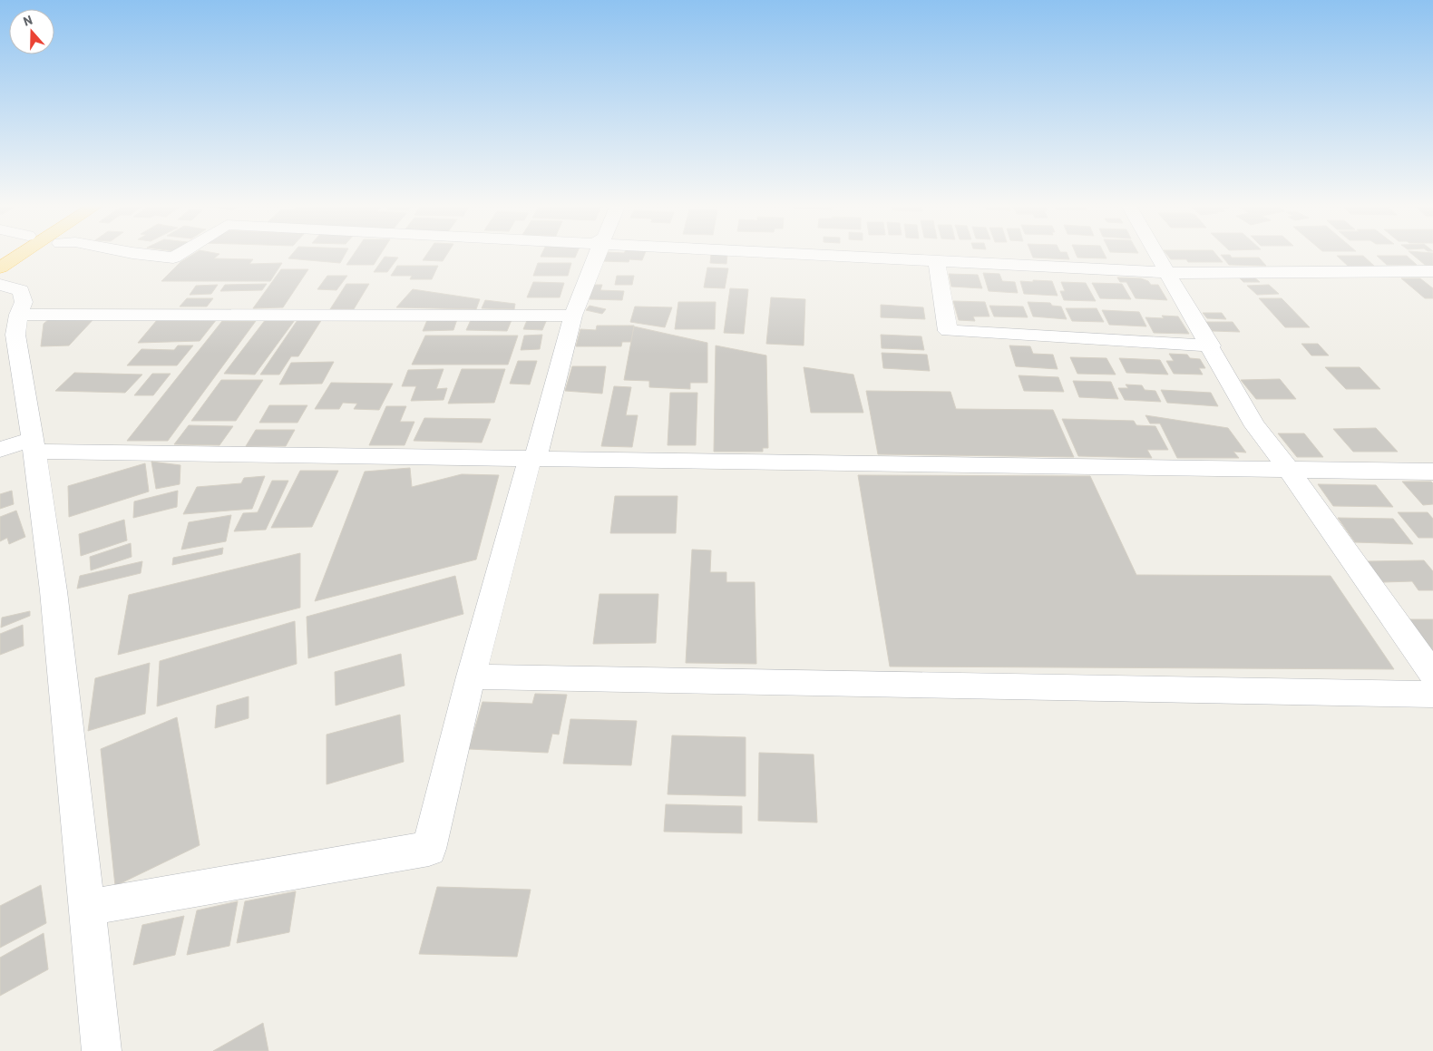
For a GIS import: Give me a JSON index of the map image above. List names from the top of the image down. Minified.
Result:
{"north":"top"}
